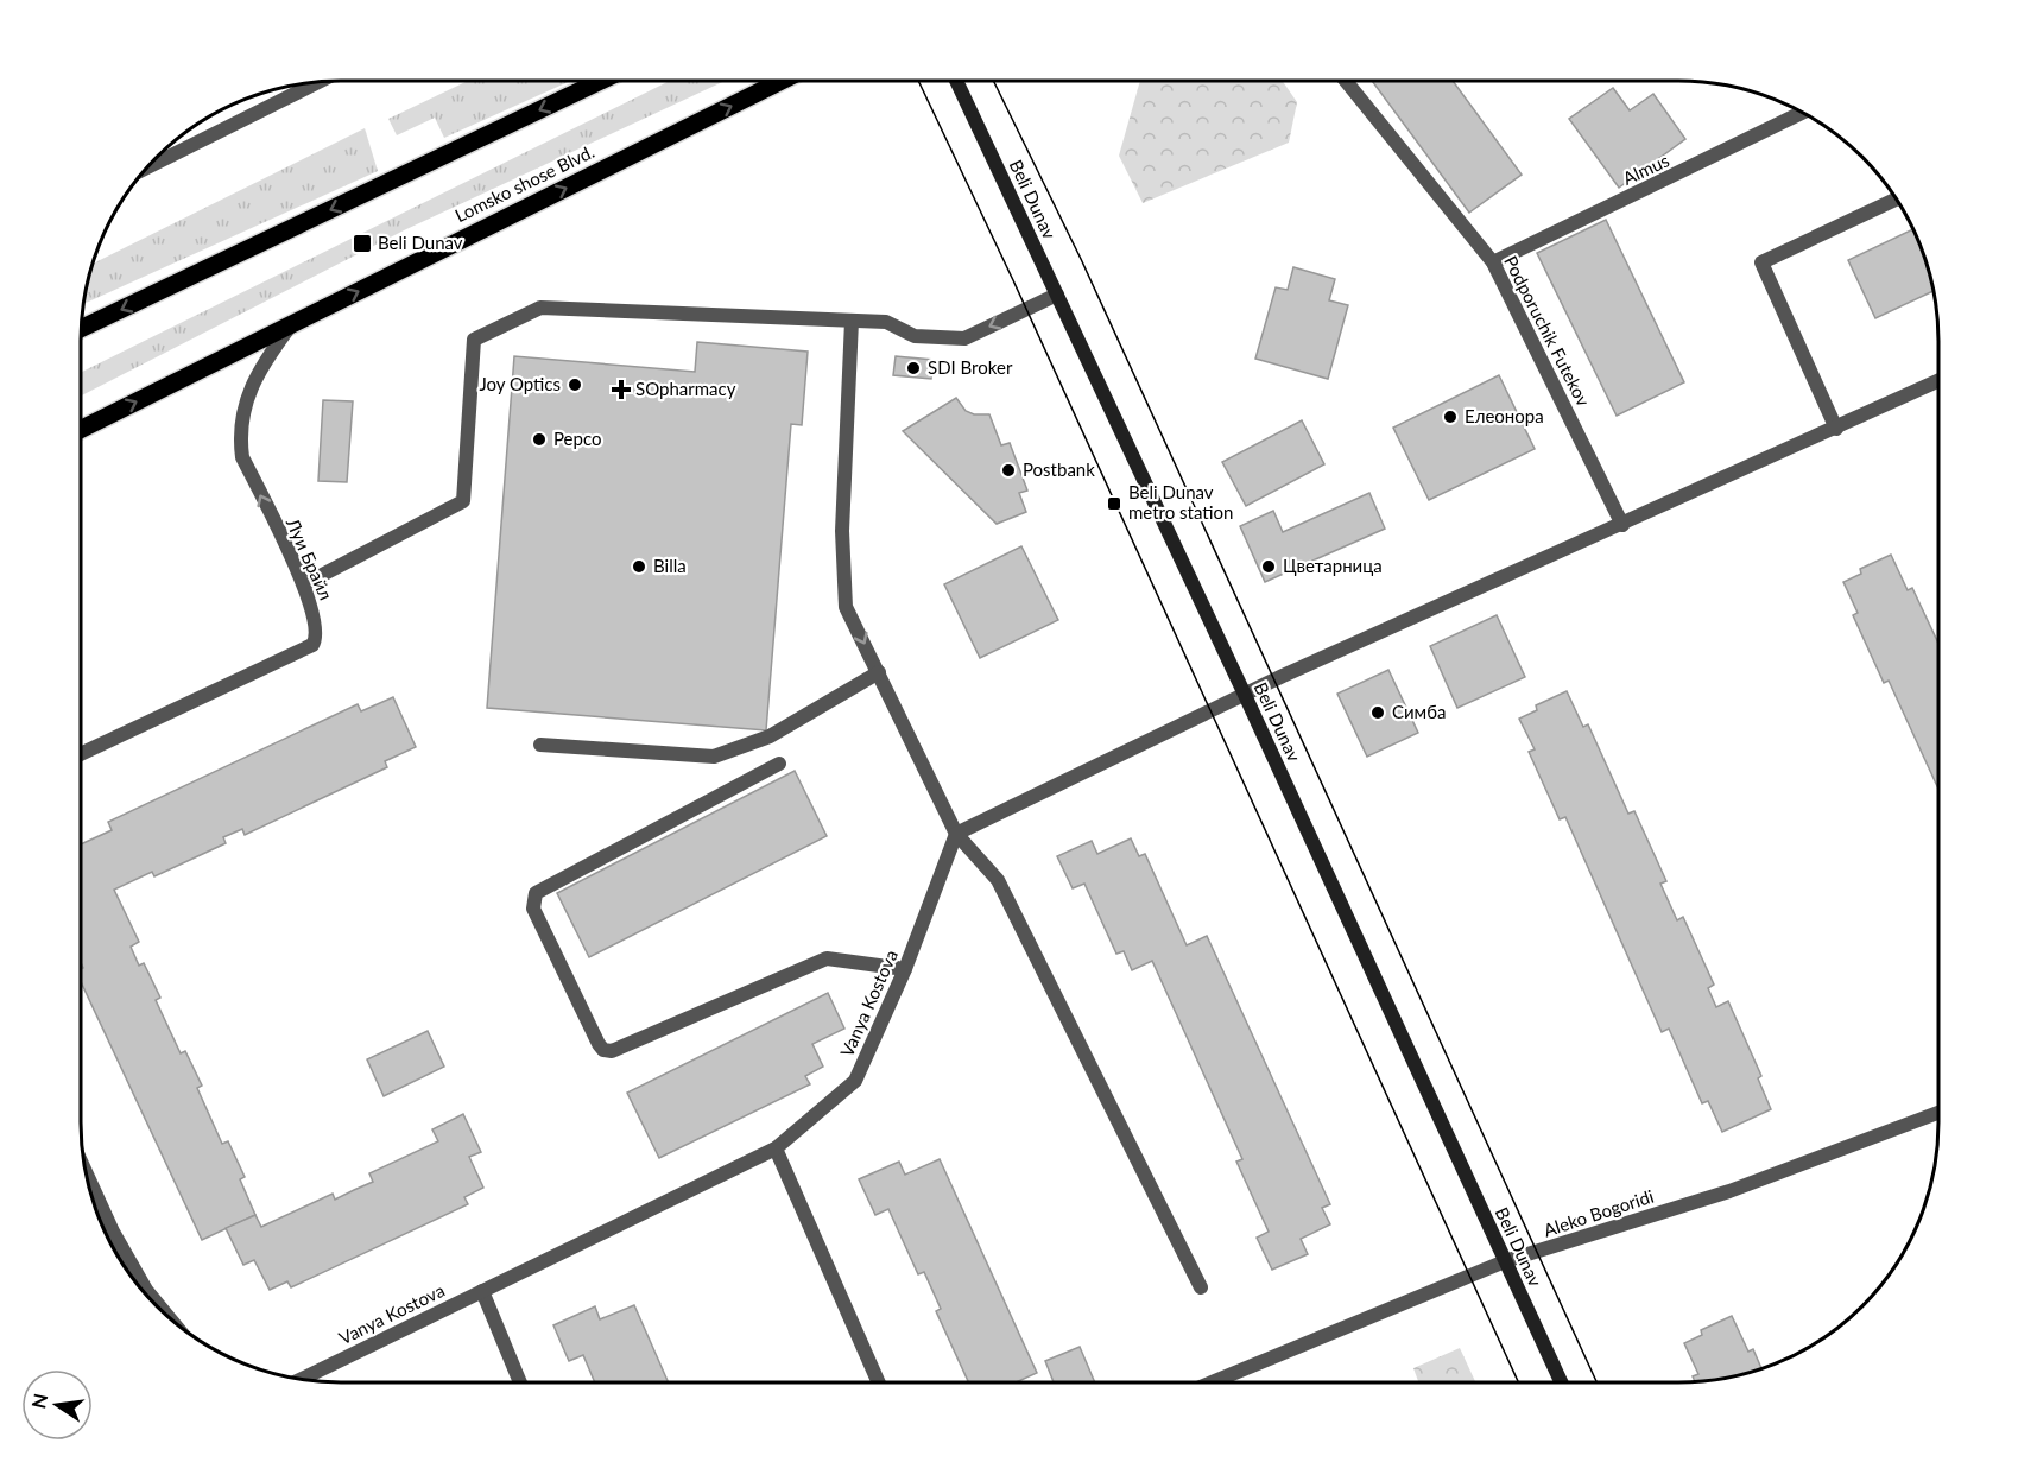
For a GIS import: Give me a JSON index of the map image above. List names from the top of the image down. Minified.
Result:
{"streets":{"main road":["Lomsko shose Blvd."],"street":["Almus","Beli Dunav","Podporuchik Futekov","Луи Брайл","Vanya Kostova","Aleko Bogoridi"]},"crossings":[["Almus","Podporuchik Futekov"],["Lomsko shose Blvd.","Луи Брайл"],["Beli Dunav","Aleko Bogoridi"]],"one_way":["Луи Брайл"],"places":{"transit":["Beli Dunav","Beli Dunav metro station"],"other":["SDI Broker","Joy Optics","Елеонора","Pepco","Postbank","Billa","Цветарница","Симба"],"health":["SOpharmacy"]},"north":"left"}
